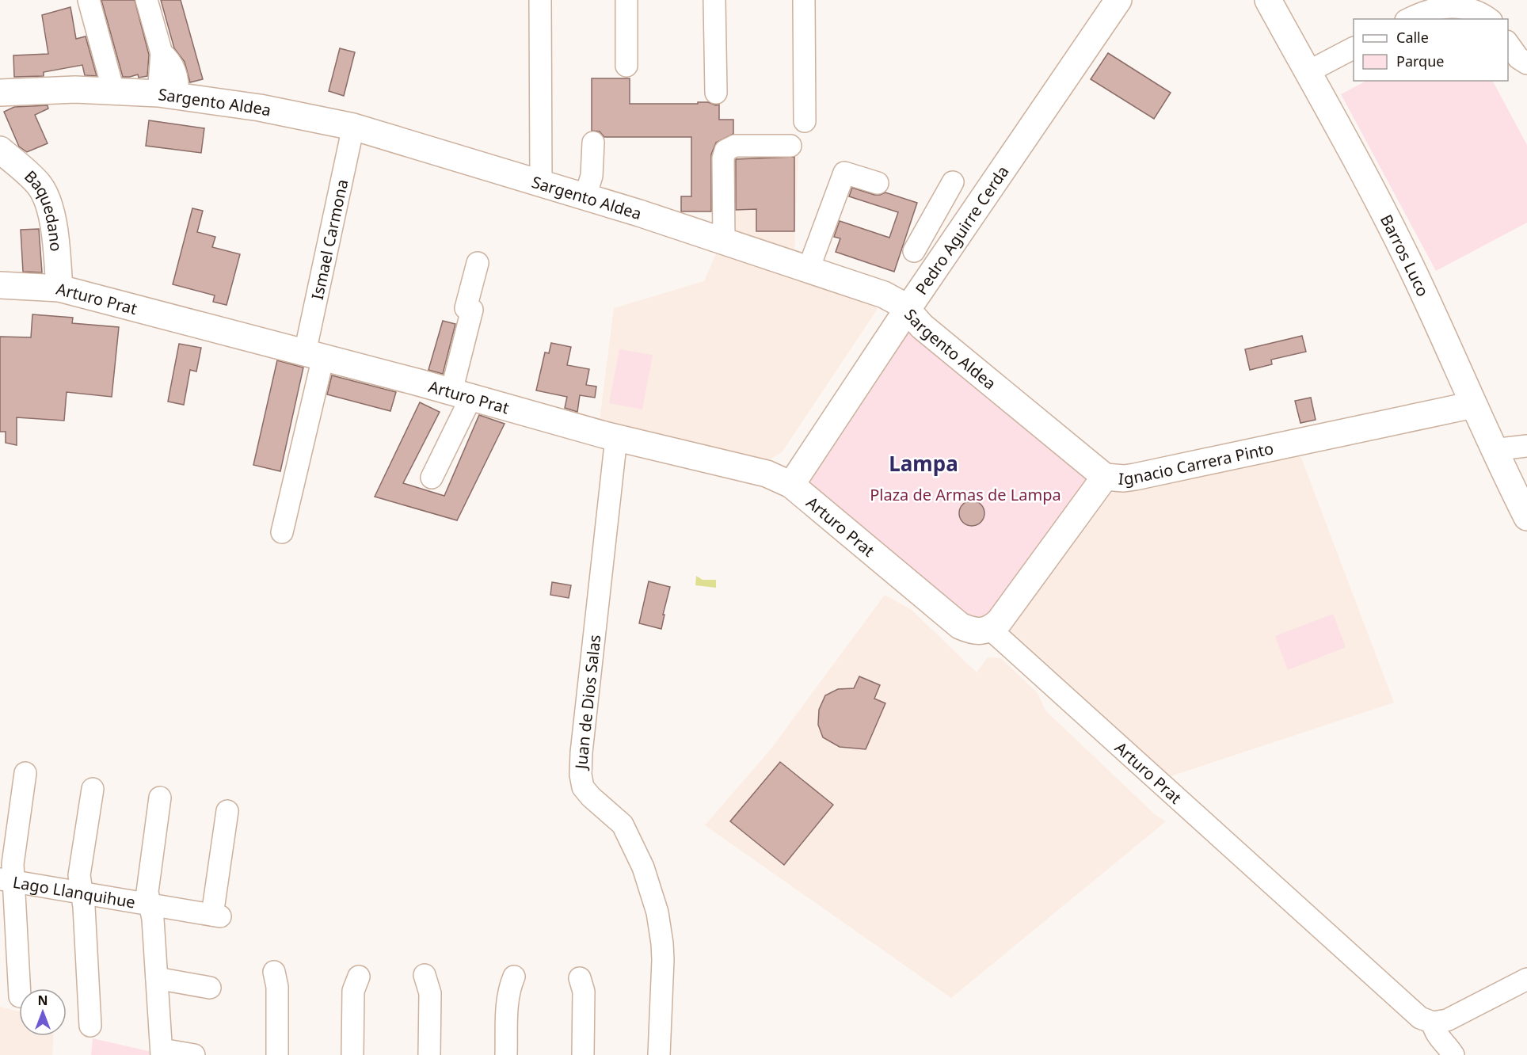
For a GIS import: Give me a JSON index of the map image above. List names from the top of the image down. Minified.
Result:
{"streets":{"main road":["Sargento Aldea","Baquedano","Pedro Aguirre Cerda","Barros Luco","Arturo Prat","Ignacio Carrera Pinto"],"street":["Ismael Carmona","Juan de Dios Salas","Lago Llanquihue"]},"crossings":[["Sargento Aldea","Pedro Aguirre Cerda"],["Sargento Aldea","Ismael Carmona"],["Sargento Aldea","Ignacio Carrera Pinto"],["Baquedano","Arturo Prat"],["Pedro Aguirre Cerda","Arturo Prat"],["Ismael Carmona","Arturo Prat"],["Barros Luco","Ignacio Carrera Pinto"],["Arturo Prat","Ignacio Carrera Pinto"],["Arturo Prat","Juan de Dios Salas"]],"districts":["Lampa"],"parks":["Plaza de Armas de Lampa"],"legend":["Calle","Parque"],"north":"top"}
